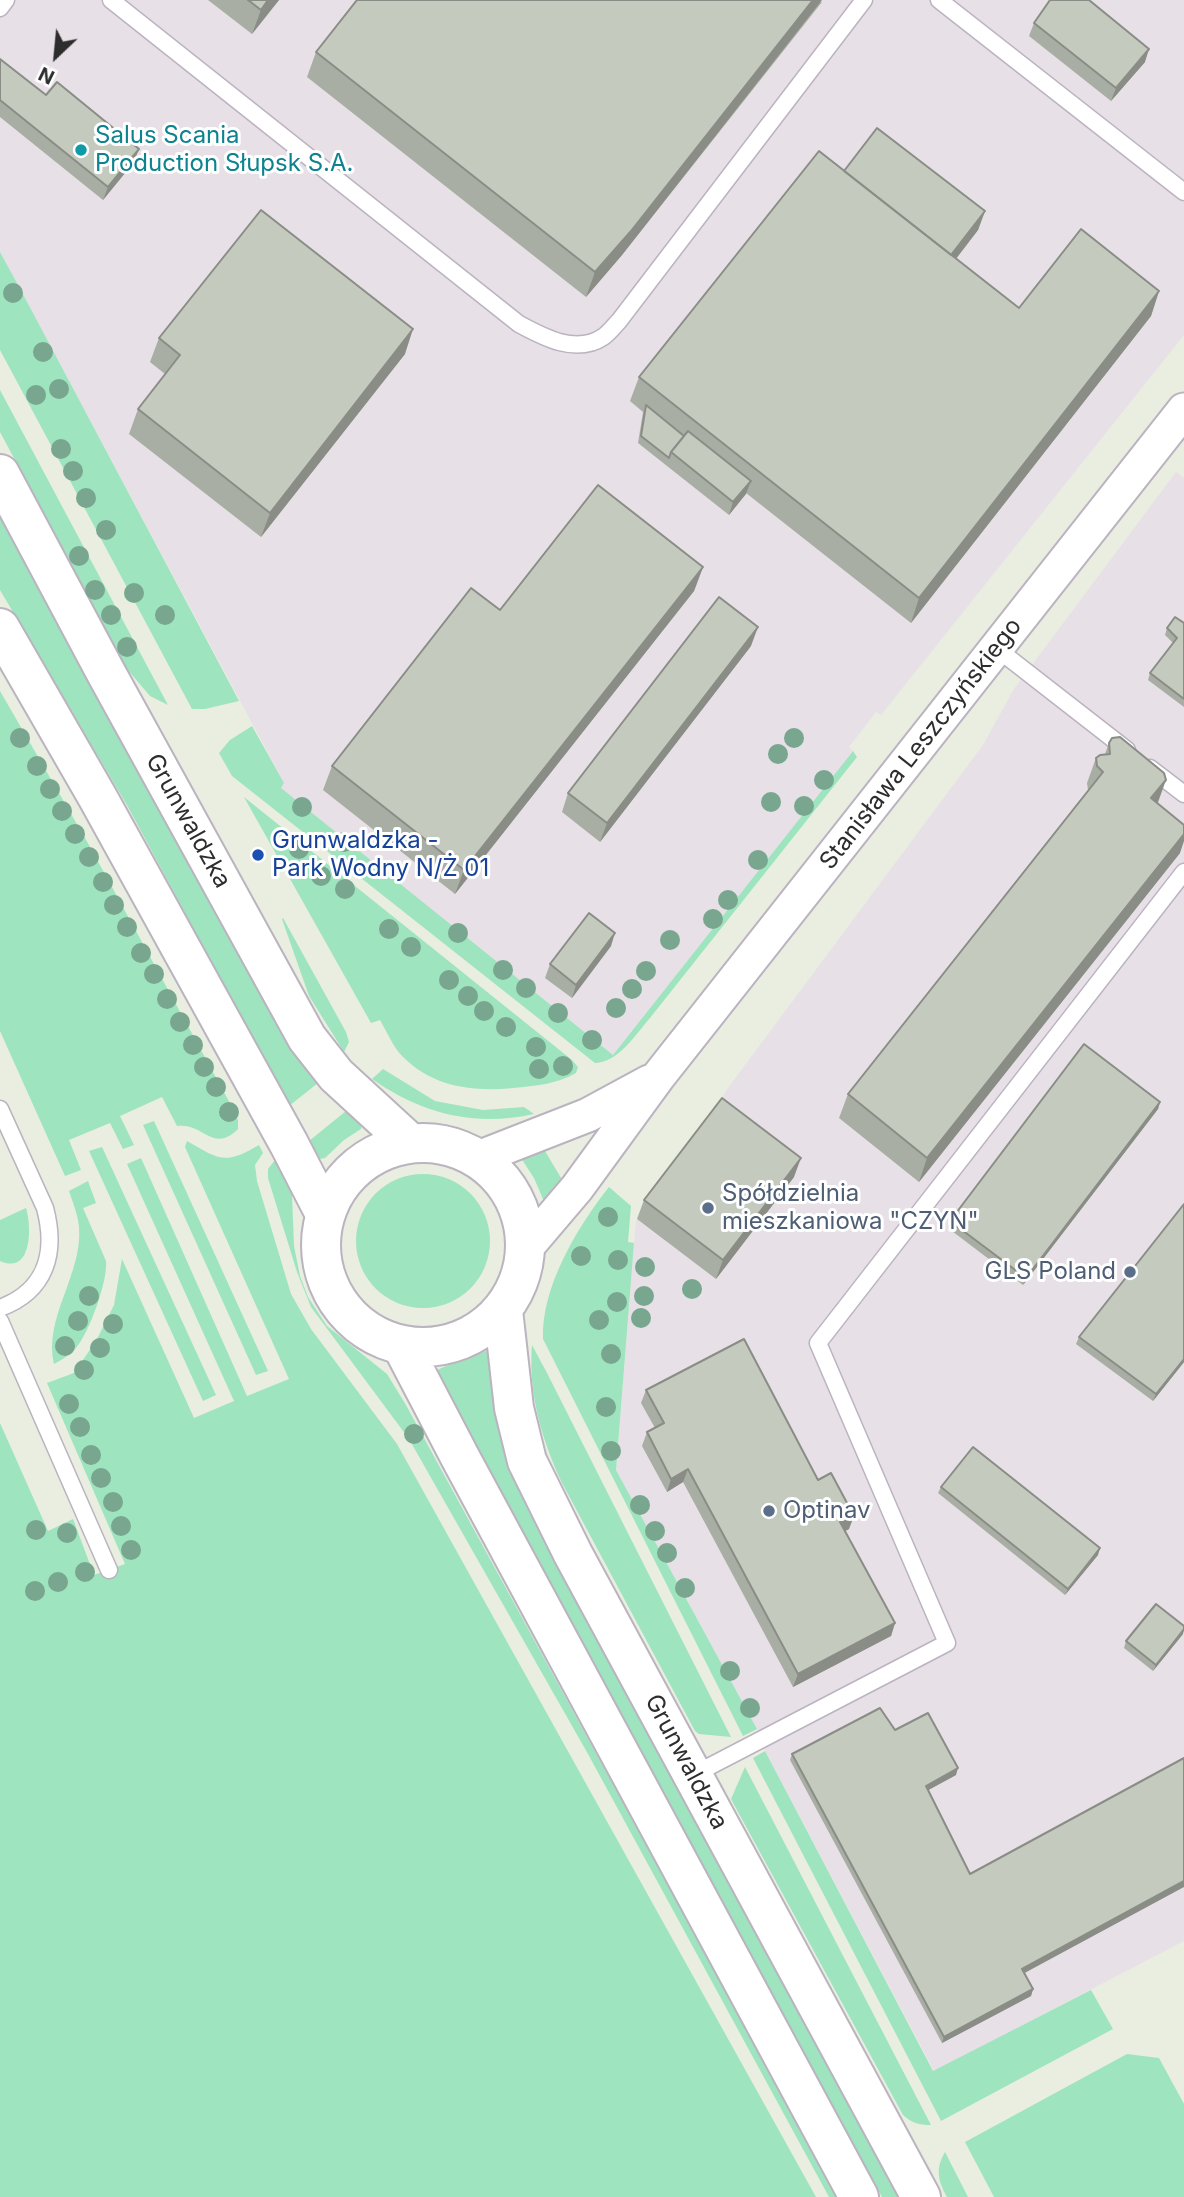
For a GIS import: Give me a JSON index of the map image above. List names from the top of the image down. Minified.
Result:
{"streets":{"street":["Stanisława Leszczyńskiego","Grunwaldzka"]},"crossings":[["Stanisława Leszczyńskiego","Grunwaldzka"]],"places":["Salus Scania Production Słupsk S.A.","Grunwaldzka - Park Wodny N/Ż 01","Spółdzielnia mieszkaniowa \"CZYN\"","GLS Poland","Optinav"],"north":"bottom left"}
